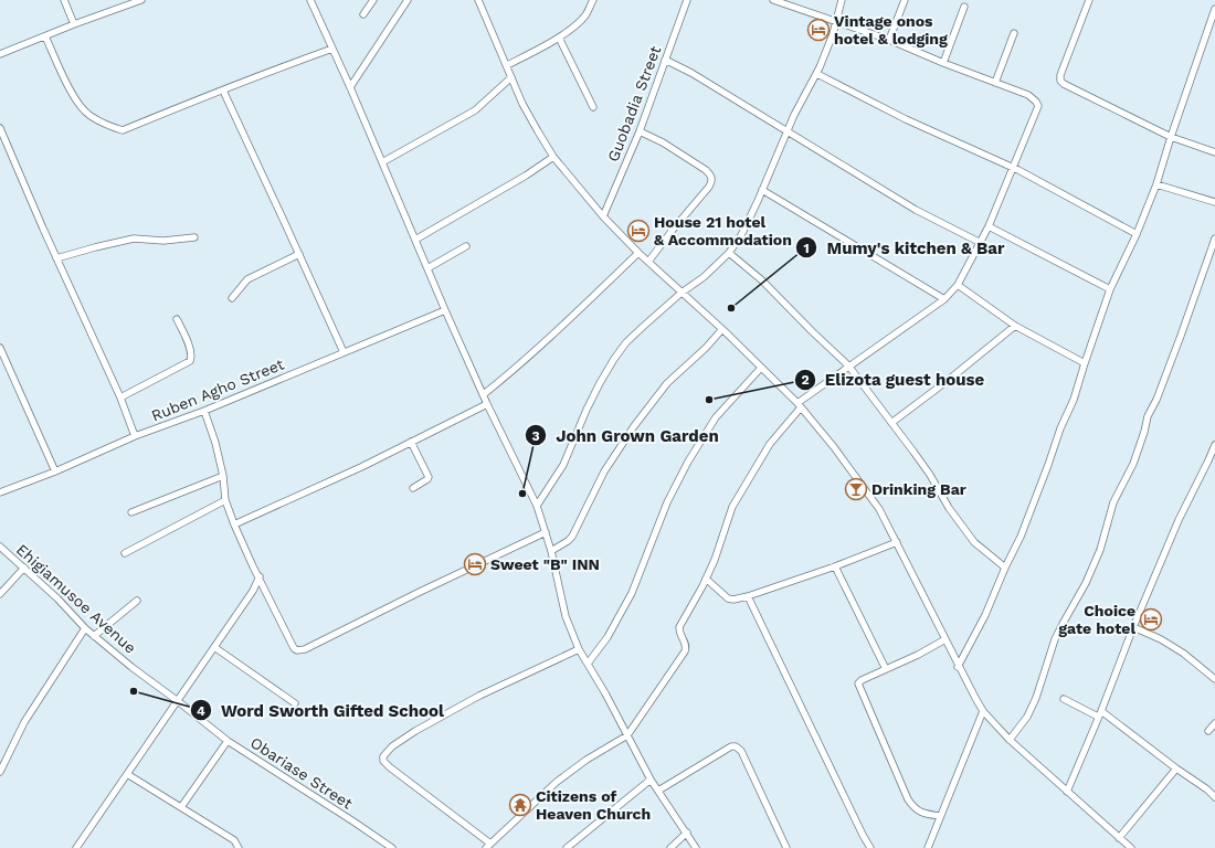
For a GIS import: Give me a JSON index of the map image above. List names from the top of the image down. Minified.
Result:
{"streets":{"street":["Guobadia Street","Ruben Agho Street","Ehigiamusoe Avenue","Obariase Street"]},"crossings":[["Ehigiamusoe Avenue","Obariase Street"]],"places":{"hotel":["Vintage onos hotel & lodging","House 21 hotel & Accommodation","Sweet \"B\" INN","Choice gate hotel"],"other":["Mumy's kitchen & Bar","Elizota guest house","John Grown Garden","Word Sworth Gifted School"],"bar":["Drinking Bar"],"temple":["Citizens of Heaven Church"]}}
